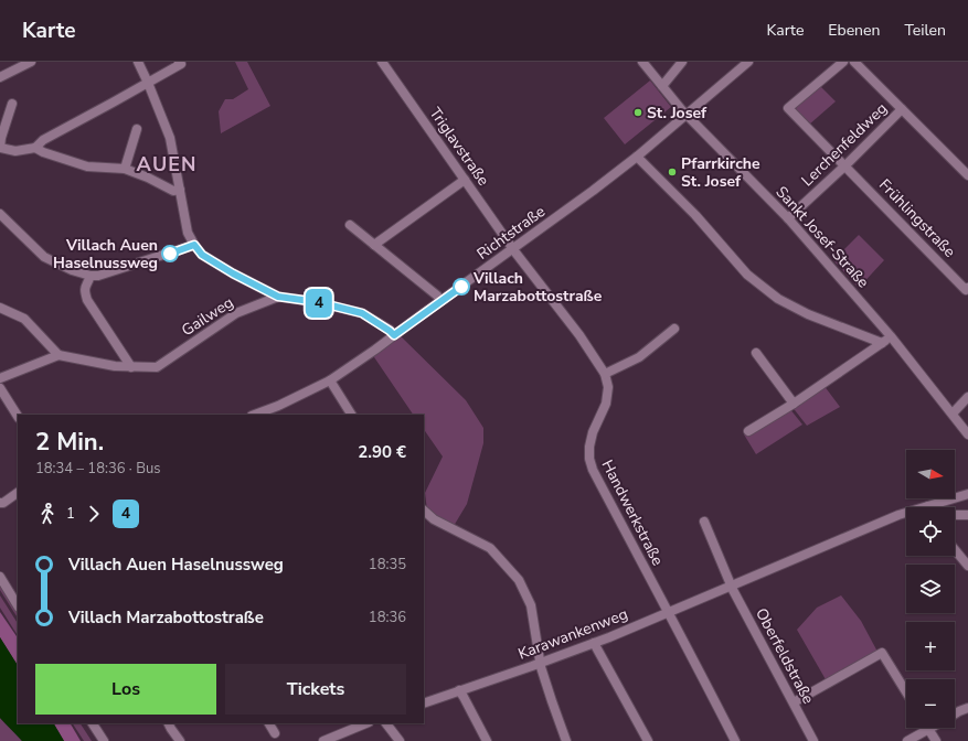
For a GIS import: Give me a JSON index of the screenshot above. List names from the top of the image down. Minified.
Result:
{"streets":{"street":["Lerchenfeldweg","Triglavstraße","Frühlingstraße","Richtstraße","Sankt Josef-Straße","Gailweg","Handwerkstraße","Karawankenweg","Oberfeldstraße"]},"crossings":[["Lerchenfeldweg","Frühlingstraße"],["Lerchenfeldweg","Sankt Josef-Straße"],["Triglavstraße","Richtstraße"],["Triglavstraße","Handwerkstraße"],["Richtstraße","Sankt Josef-Straße"],["Richtstraße","Gailweg"],["Richtstraße","Handwerkstraße"],["Handwerkstraße","Karawankenweg"],["Karawankenweg","Oberfeldstraße"]],"districts":["AUEN"],"places":["St. Josef","Pfarrkirche St. Josef","Villach Auen Haselnussweg","Villach Marzabottostraße"],"lines":["bus line 4"],"north":"right","page":{"header":"Karte","nav":["Karte","Ebenen","Teilen"],"on_map":"4","heading":["2 Min.","18:34 – 18:36 · Bus","2.90 €"],"map_buttons":["+","−"],"legs":["1","4"],"list":[{"name":"Villach Auen Haselnussweg","value":"18:35"},{"name":"Villach Marzabottostraße","value":"18:36"}],"buttons":["Los","Tickets"]}}
